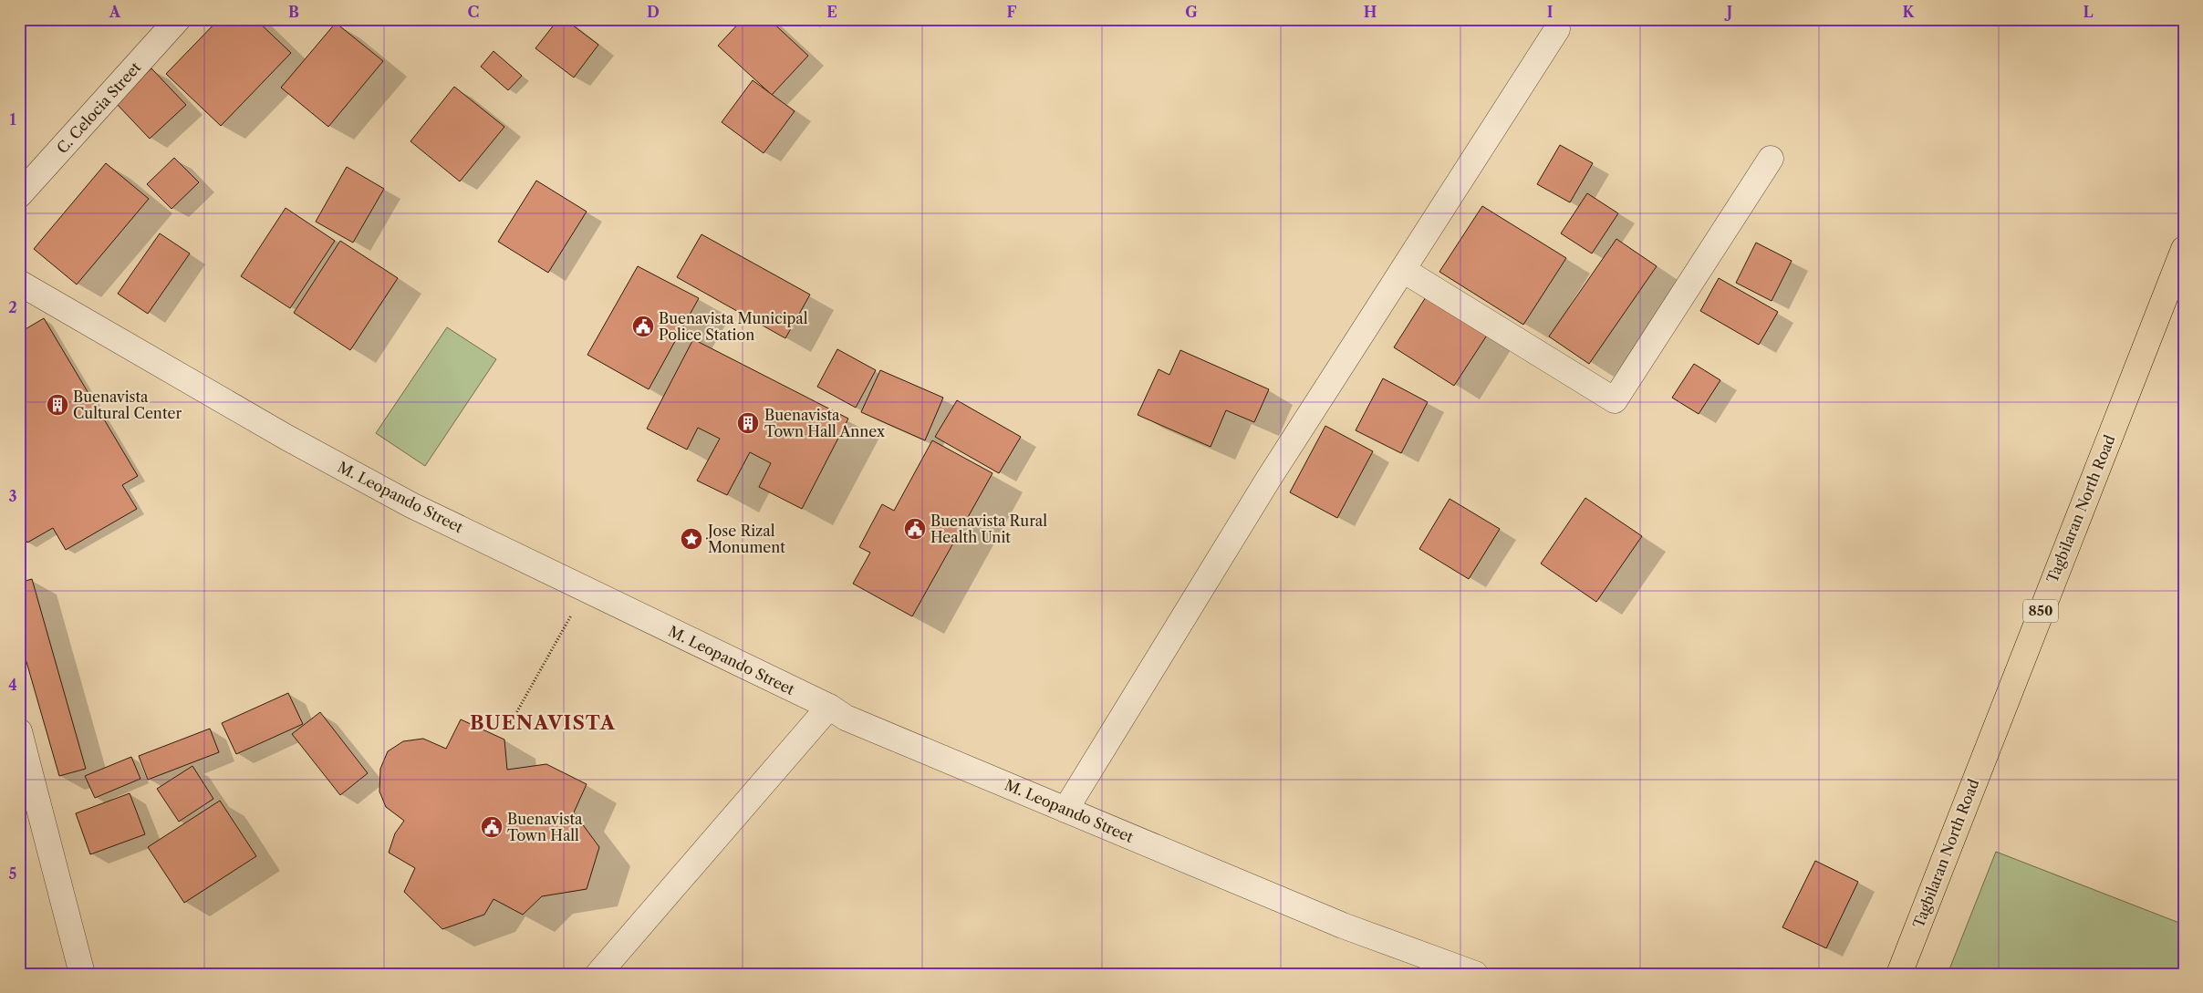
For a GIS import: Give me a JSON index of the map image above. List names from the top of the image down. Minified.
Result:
{"streets":{"main road":["Tagbilaran North Road","850"],"street":["C. Celocia Street","M. Leopando Street"]},"districts":["BUENAVISTA"],"places":{"public building":["Buenavista Municipal Police Station","Buenavista Rural Health Unit","Buenavista Town Hall"],"building":["Buenavista Cultural Center","Buenavista Town Hall Annex"],"place":["Jose Rizal Monument"]},"grid":{"columns":["A","B","C","D","E","F","G","H","I","J","K","L"],"rows":["1","2","3","4","5"]}}
